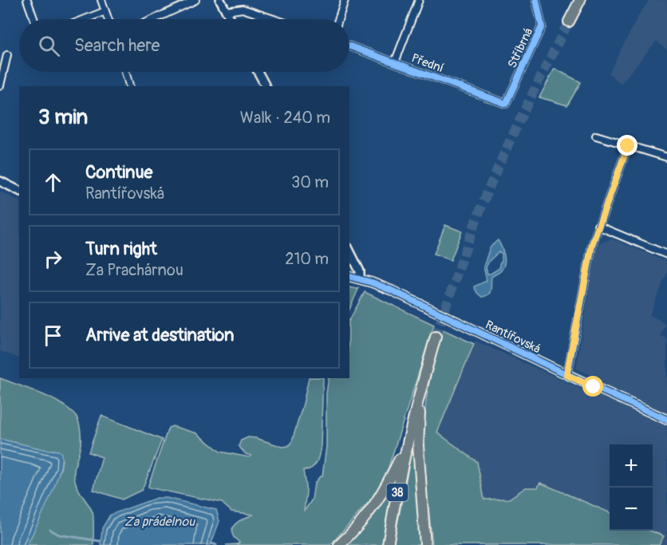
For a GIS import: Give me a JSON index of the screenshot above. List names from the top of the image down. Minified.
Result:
{"streets":{"main road":["38"],"street":["Stříbrná","Přední","Rantířovská"]},"crossings":[["Stříbrná","Přední"]],"water":["Za prádelnou"],"page":{"search":"Search here","heading":["3 min","Walk · 240 m"],"list":[["Continue","Rantířovská","30 m"],["Turn right","Za Prachárnou","210 m"],"Arrive at destination"],"map_buttons":["+","−"]}}
